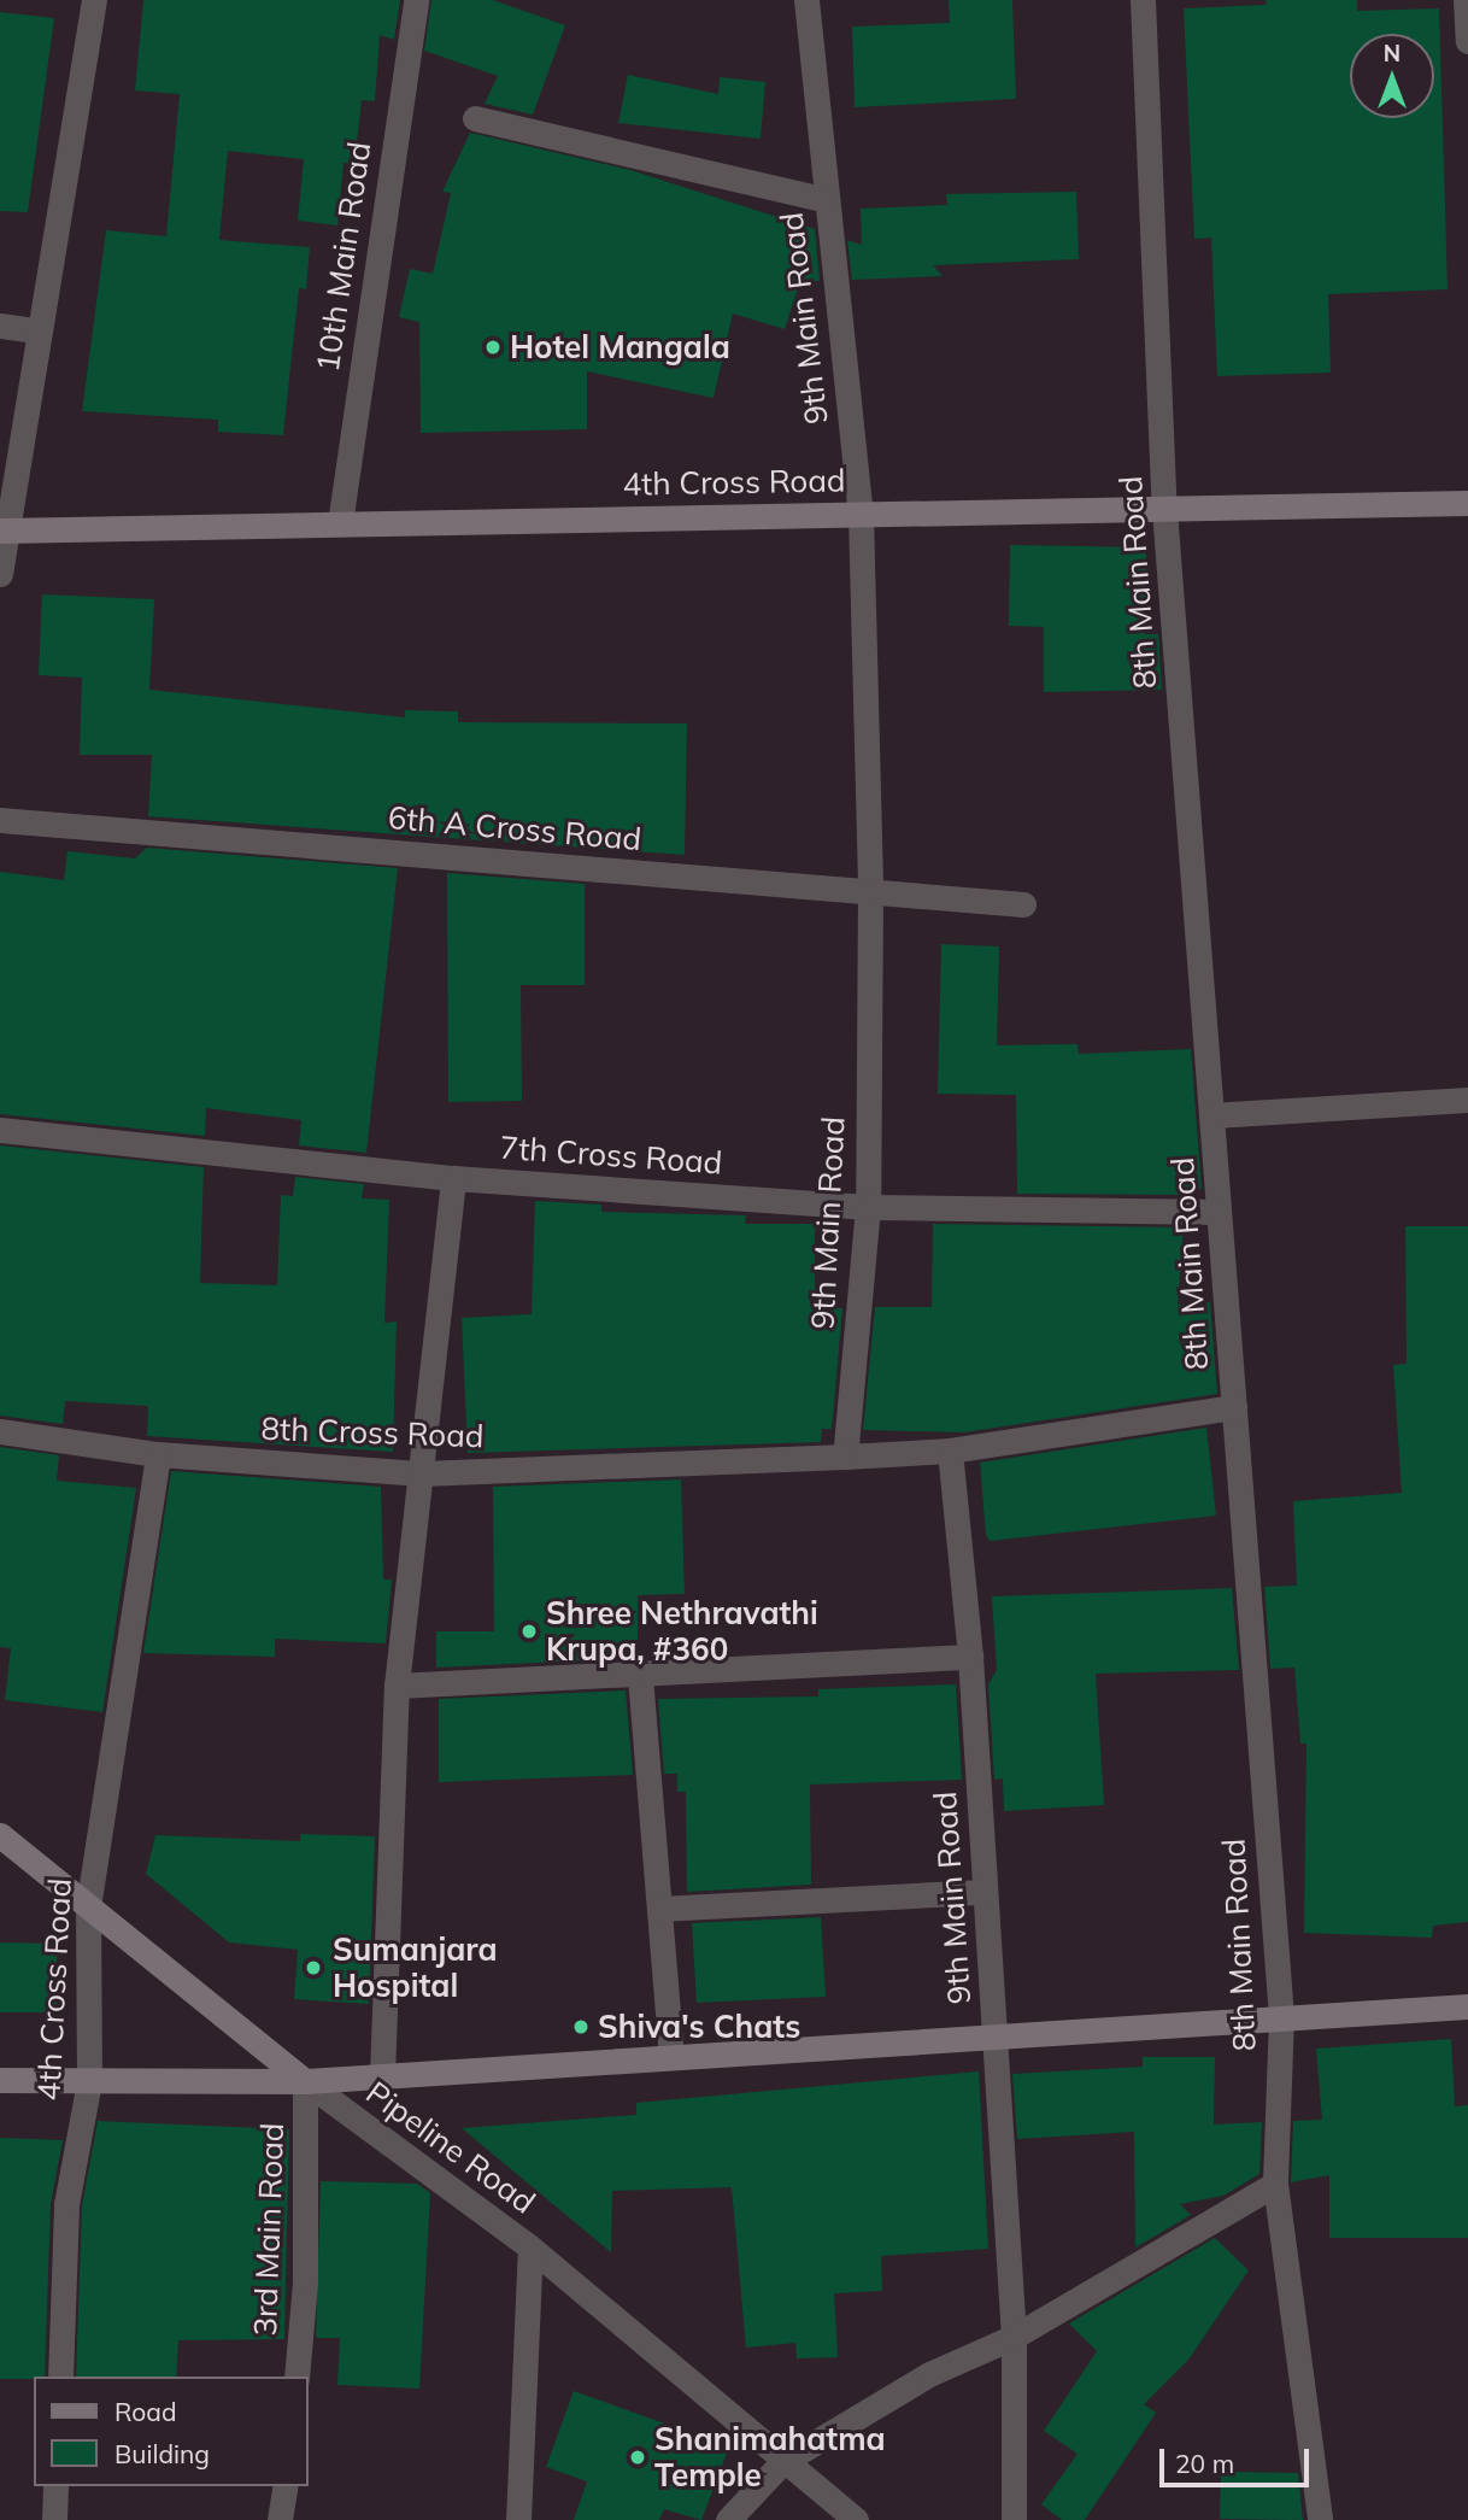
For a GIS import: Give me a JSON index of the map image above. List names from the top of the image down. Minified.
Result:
{"streets":{"main road":["4th Cross Road","Pipeline Road"],"street":["10th Main Road","9th Main Road","8th Main Road","6th A Cross Road","7th Cross Road","8th Cross Road","3rd Main Road"]},"crossings":[["10th Main Road","4th Cross Road"],["9th Main Road","4th Cross Road"],["9th Main Road","6th A Cross Road"],["9th Main Road","7th Cross Road"],["9th Main Road","8th Cross Road"],["4th Cross Road","8th Main Road"],["4th Cross Road","8th Cross Road"],["4th Cross Road","Pipeline Road"],["8th Main Road","7th Cross Road"],["Pipeline Road","3rd Main Road"]],"places":["Hotel Mangala","Shree Nethravathi Krupa, #360","Sumanjara Hospital","Shiva's Chats","Shanimahatma Temple"],"legend":["Road","Building"],"scale_bar":"20 m","north":"top"}
